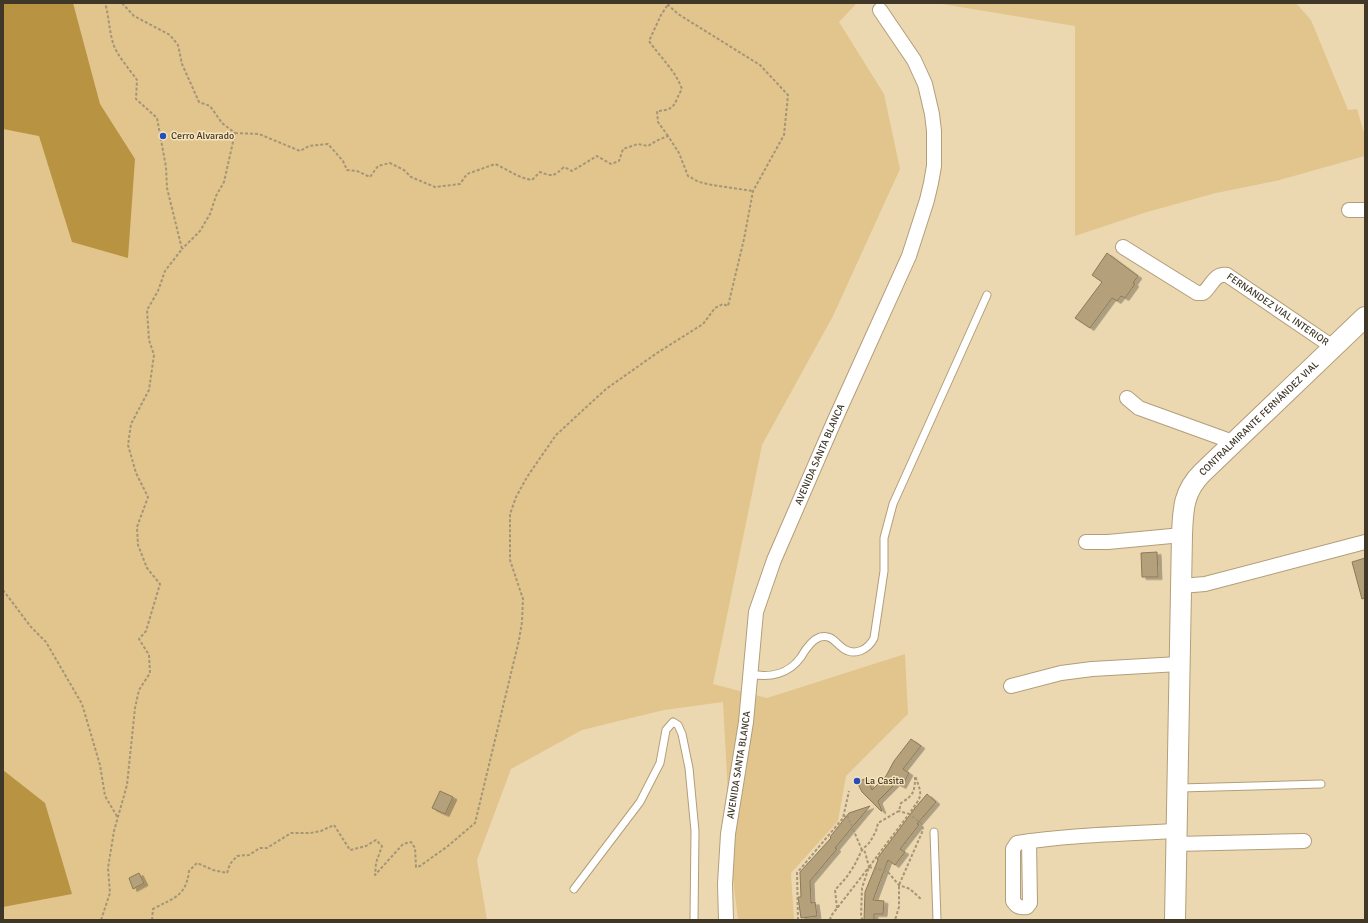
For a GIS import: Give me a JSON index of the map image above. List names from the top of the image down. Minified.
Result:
{"streets":{"main road":["CONTRALMIRANTE FERNÁNDEZ VIAL"],"street":["FERNANDEZ VIAL INTERIOR","AVENIDA SANTA BLANCA"]},"crossings":[["FERNANDEZ VIAL INTERIOR","CONTRALMIRANTE FERNÁNDEZ VIAL"]],"places":["Cerro Alvarado","La Casita"]}
